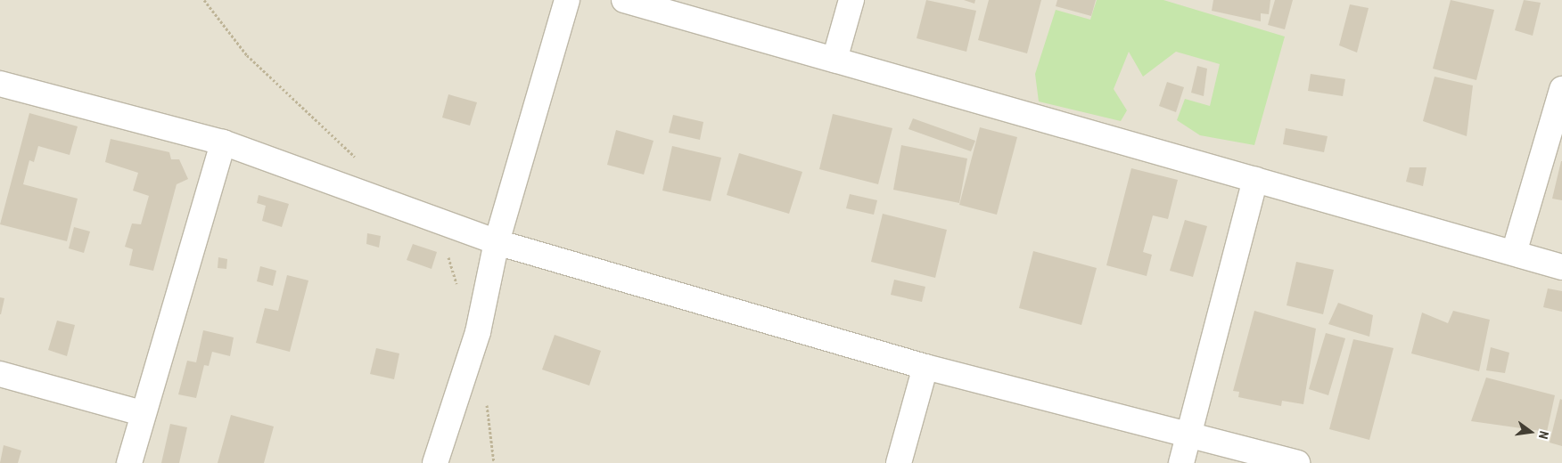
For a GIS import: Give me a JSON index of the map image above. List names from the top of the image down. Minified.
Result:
{"north":"right"}
